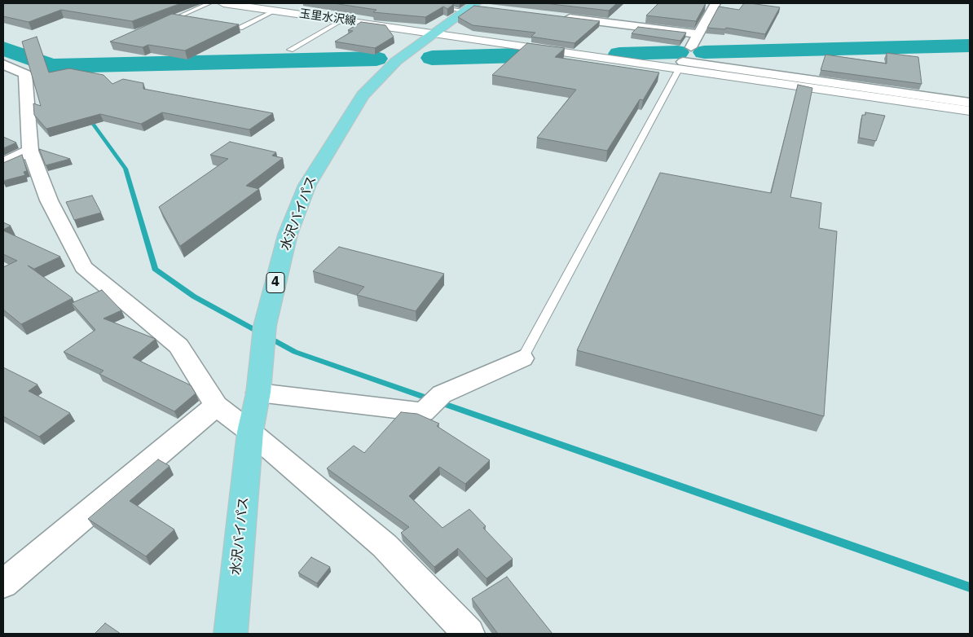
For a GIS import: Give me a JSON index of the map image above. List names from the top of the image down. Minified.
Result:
{"streets":{"highway":["水沢バイパス","4"],"street":["玉里水沢線"]},"crossings":[["玉里水沢線","水沢バイパス"]]}
